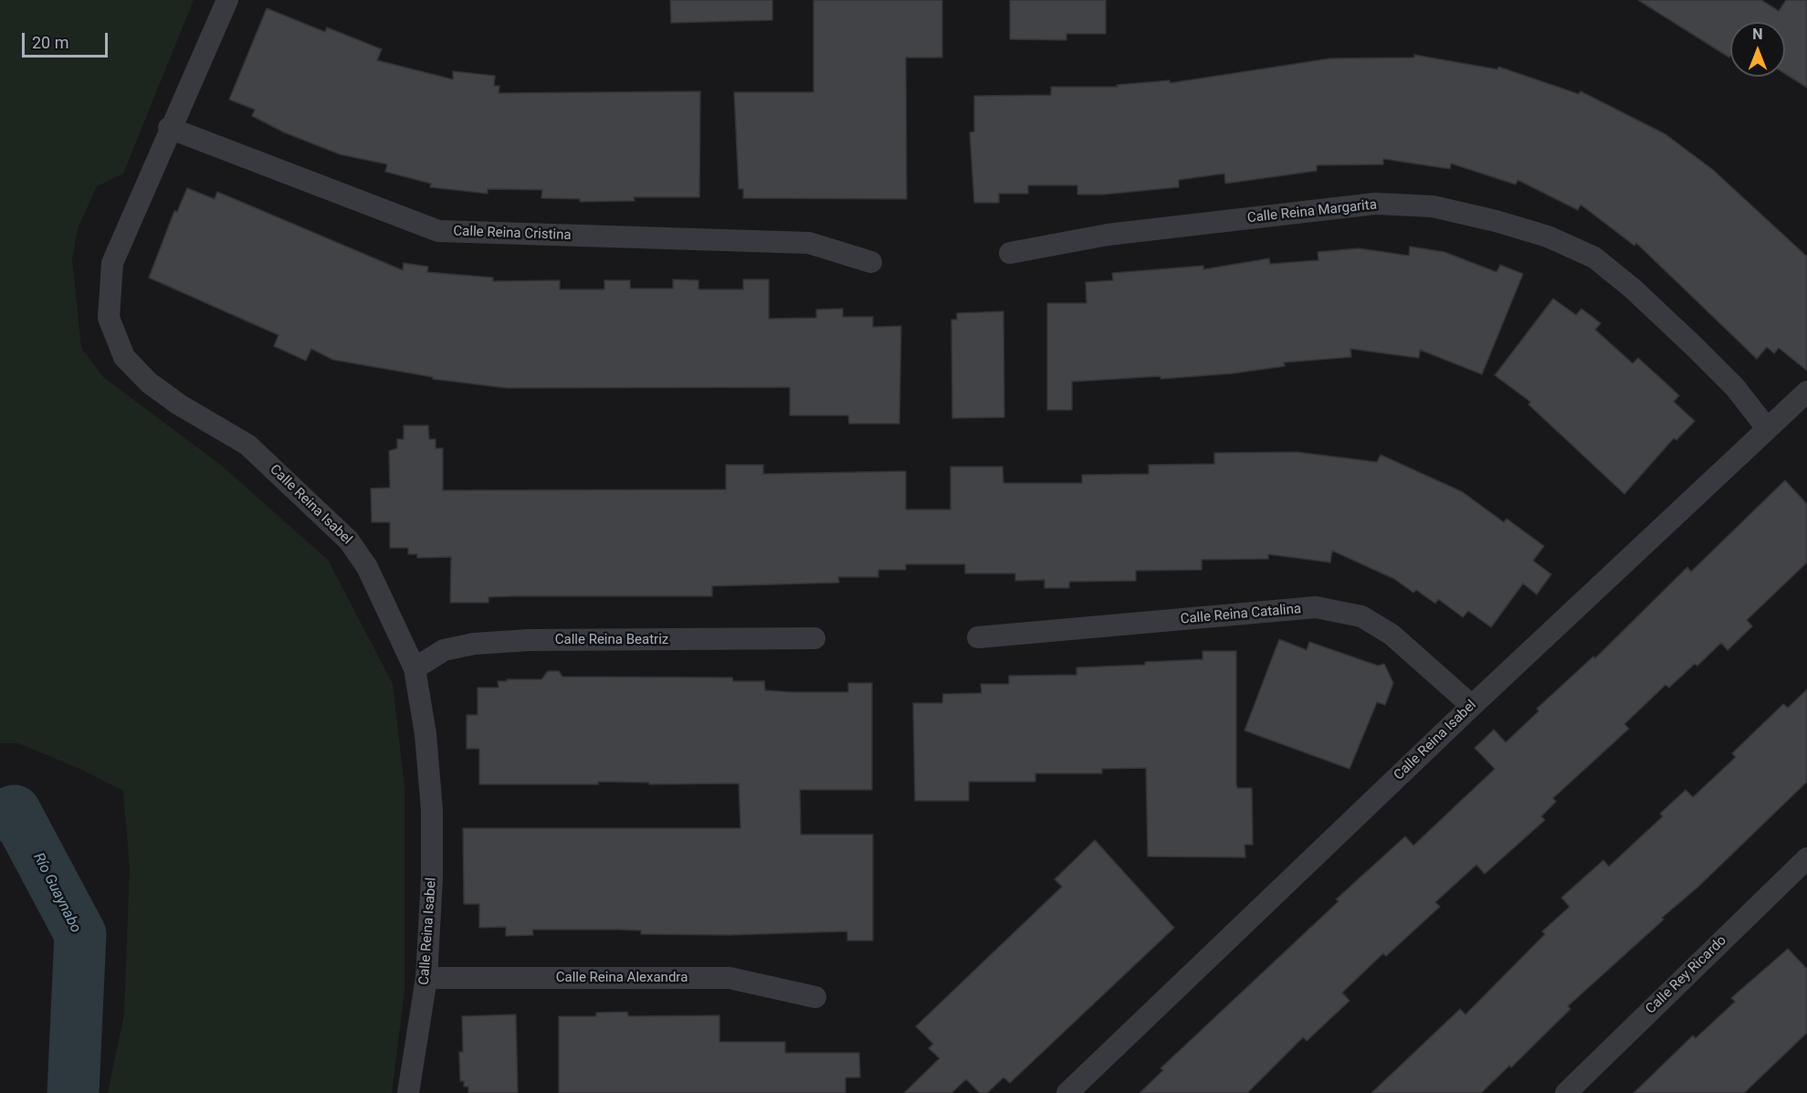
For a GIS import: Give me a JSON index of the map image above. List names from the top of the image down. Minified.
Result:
{"streets":{"street":["Calle Reina Margarita","Calle Reina Cristina","Calle Reina Isabel","Calle Reina Catalina","Calle Reina Beatriz","Calle Rey Ricardo","Calle Reina Alexandra"]},"crossings":[["Calle Reina Margarita","Calle Reina Isabel"],["Calle Reina Cristina","Calle Reina Isabel"],["Calle Reina Isabel","Calle Reina Catalina"],["Calle Reina Isabel","Calle Reina Beatriz"],["Calle Reina Isabel","Calle Reina Alexandra"]],"water":["Río Guaynabo"],"scale_bar":"20 m","north":"top"}
